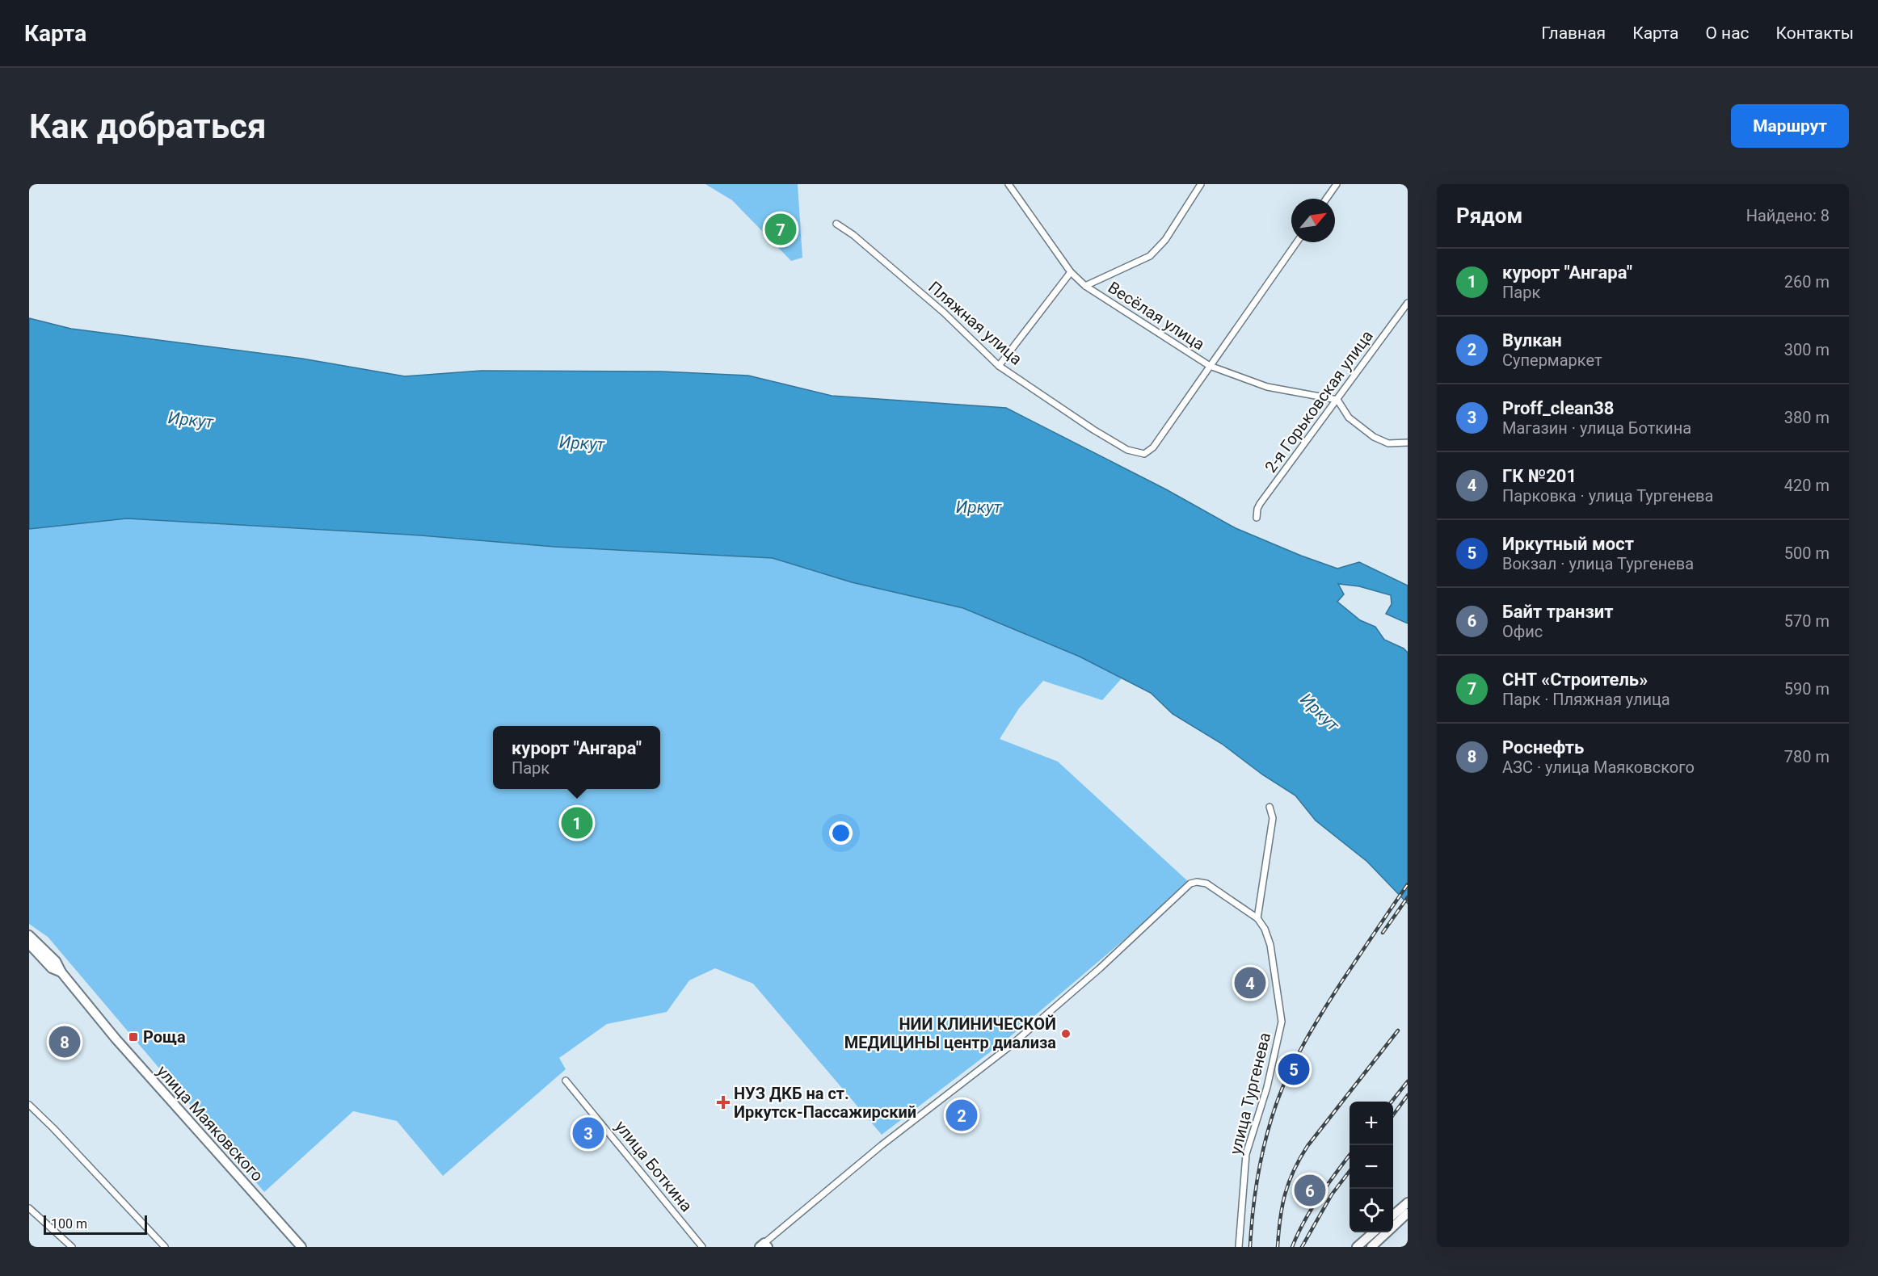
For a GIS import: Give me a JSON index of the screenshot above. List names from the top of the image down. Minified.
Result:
{"streets":{"main road":["улица Маяковского"],"street":["Весёлая улица","Пляжная улица","2-я Горьковская улица","улица Тургенева","улица Боткина"]},"crossings":[["Весёлая улица","Пляжная улица"],["Весёлая улица","2-я Горьковская улица"]],"water":["Иркут"],"places":{"other":["НИИ КЛИНИЧЕСКОЙ МЕДИЦИНЫ центр диализа"],"transit":["Роща"],"health":["НУЗ ДКБ на ст. Иркутск-Пассажирский"]},"scale_bar":"100 m","north":"top right","page":{"header":"Карта","nav":["Главная","Карта","О нас","Контакты"],"buttons":"Маршрут","title":"Как добраться","heading":["Рядом","Найдено: 8"],"pins":["7","1","4","8","5","2","3","6"],"list":[{"mark":"1","name":"курорт \"Ангара\"","note":"Парк","value":"260 m"},{"mark":"2","name":"Вулкан","note":"Супермаркет","value":"300 m"},{"mark":"3","name":"Proff_clean38","note":"Магазин · улица Боткина","value":"380 m"},{"mark":"4","name":"ГК №201","note":"Парковка · улица Тургенева","value":"420 m"},{"mark":"5","name":"Иркутный мост","note":"Вокзал · улица Тургенева","value":"500 m"},{"mark":"6","name":"Байт транзит","note":"Офис","value":"570 m"},{"mark":"7","name":"СНТ «Строитель»","note":"Парк · Пляжная улица","value":"590 m"},{"mark":"8","name":"Роснефть","note":"АЗС · улица Маяковского","value":"780 m"}],"popup":["курорт \"Ангара\"","Парк"],"map_buttons":["+","−"],"scale":"100 m"}}
